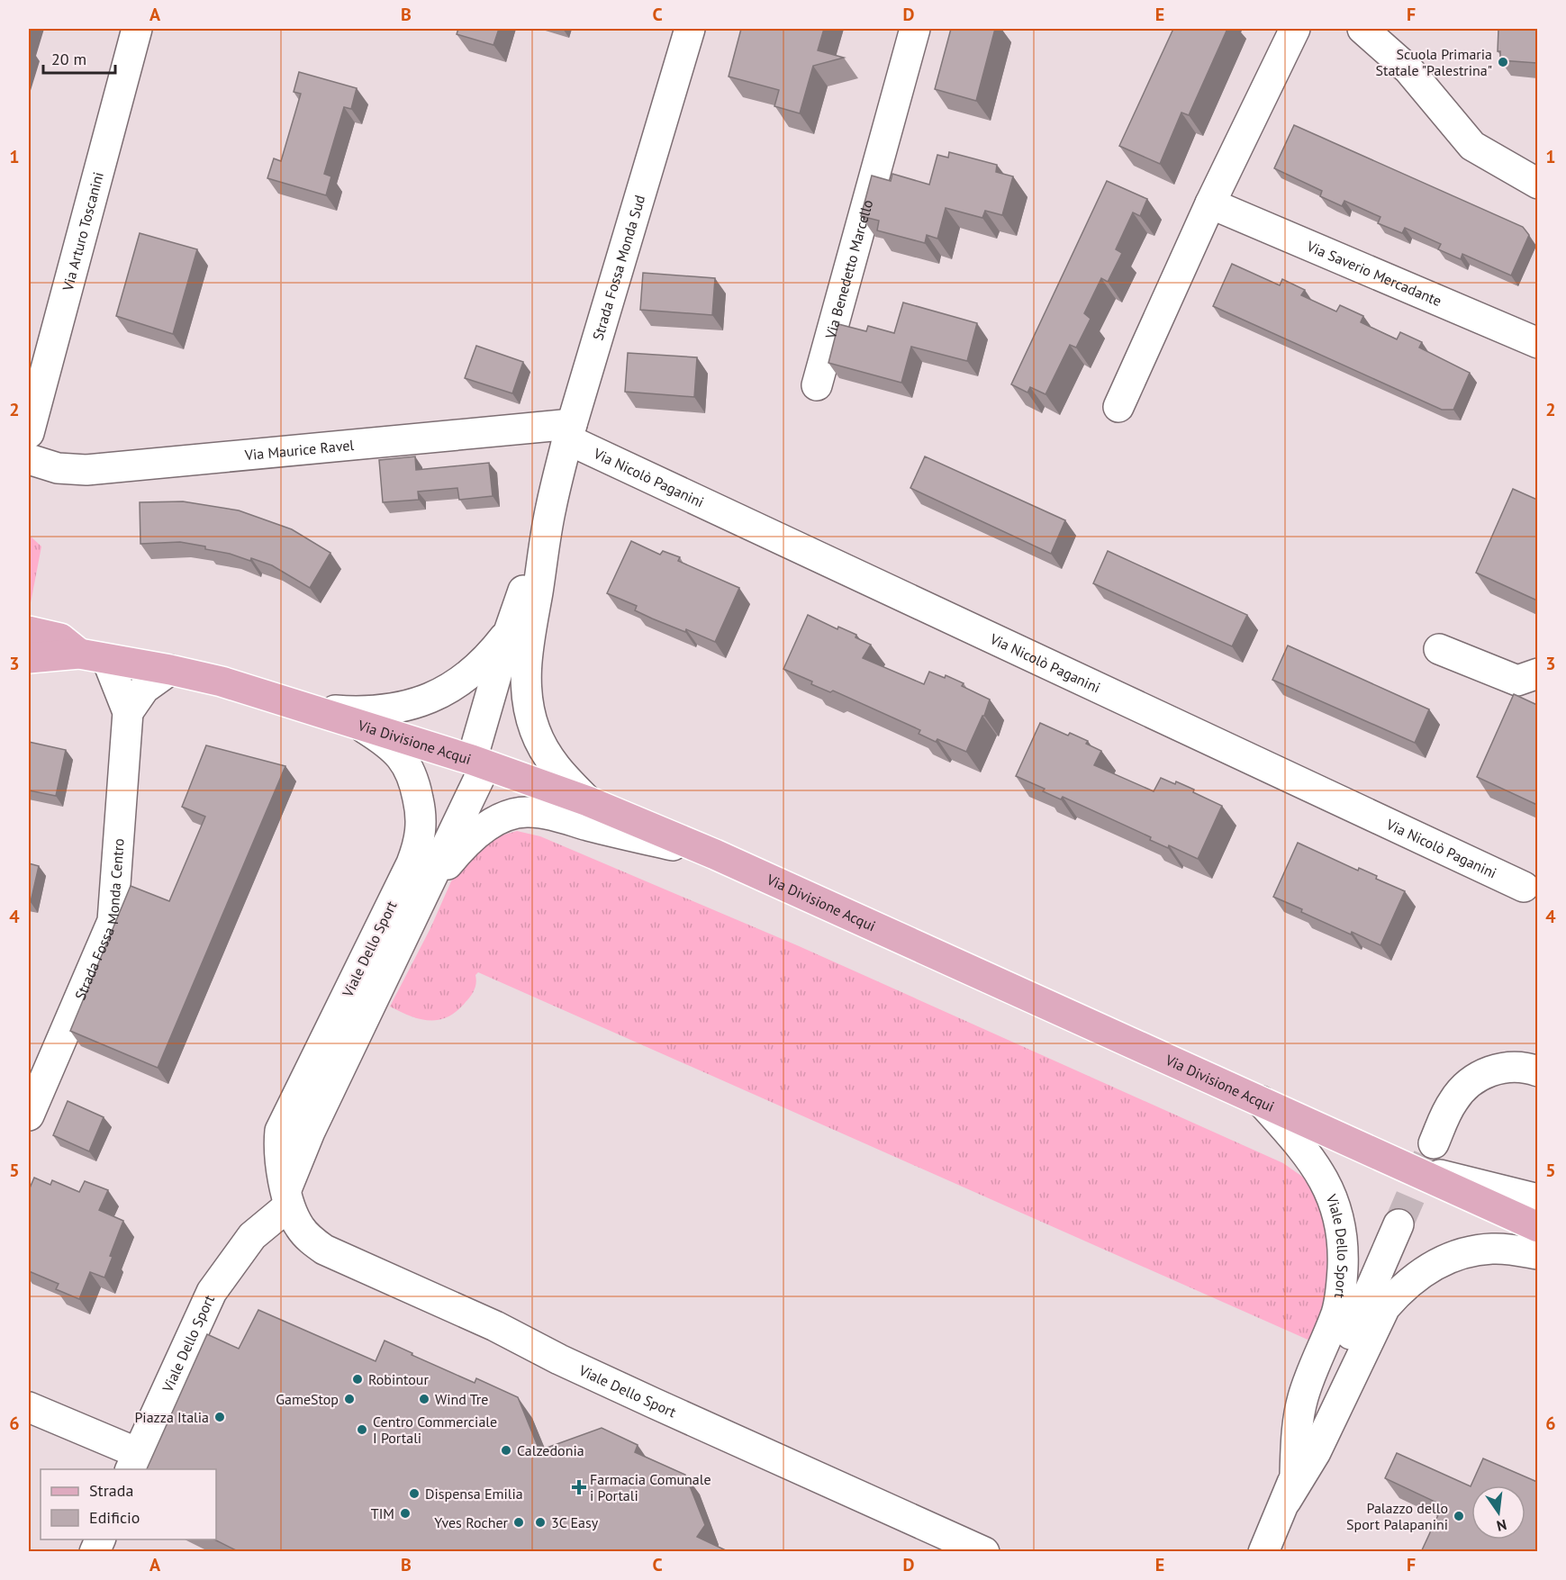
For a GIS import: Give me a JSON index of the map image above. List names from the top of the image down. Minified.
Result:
{"streets":{"main road":["Via Divisione Acqui"],"street":["Via Arturo Toscanini","Strada Fossa Monda Sud","Via Benedetto Marcello","Via Saverio Mercadante","Via Maurice Ravel","Via Nicolò Paganini","Strada Fossa Monda Centro","Viale Dello Sport"]},"crossings":[["Strada Fossa Monda Sud","Via Maurice Ravel"],["Strada Fossa Monda Sud","Via Nicolò Paganini"],["Strada Fossa Monda Sud","Via Divisione Acqui"],["Strada Fossa Monda Sud","Viale Dello Sport"],["Via Maurice Ravel","Via Nicolò Paganini"],["Via Divisione Acqui","Strada Fossa Monda Centro"],["Via Divisione Acqui","Viale Dello Sport"]],"places":{"other":["Scuola Primaria Statale \"Palestrina\"","Robintour","GameStop","Wind Tre","Piazza Italia","Centro Commerciale I Portali","Calzedonia","Dispensa Emilia","TIM","Palazzo dello Sport Palapanini","Yves Rocher","3C Easy"],"health":["Farmacia Comunale i Portali"]},"legend":["Strada","Edificio"],"scale_bar":"20 m","north":"bottom","grid":{"columns":["A","B","C","D","E","F"],"rows":["1","2","3","4","5","6"]}}
